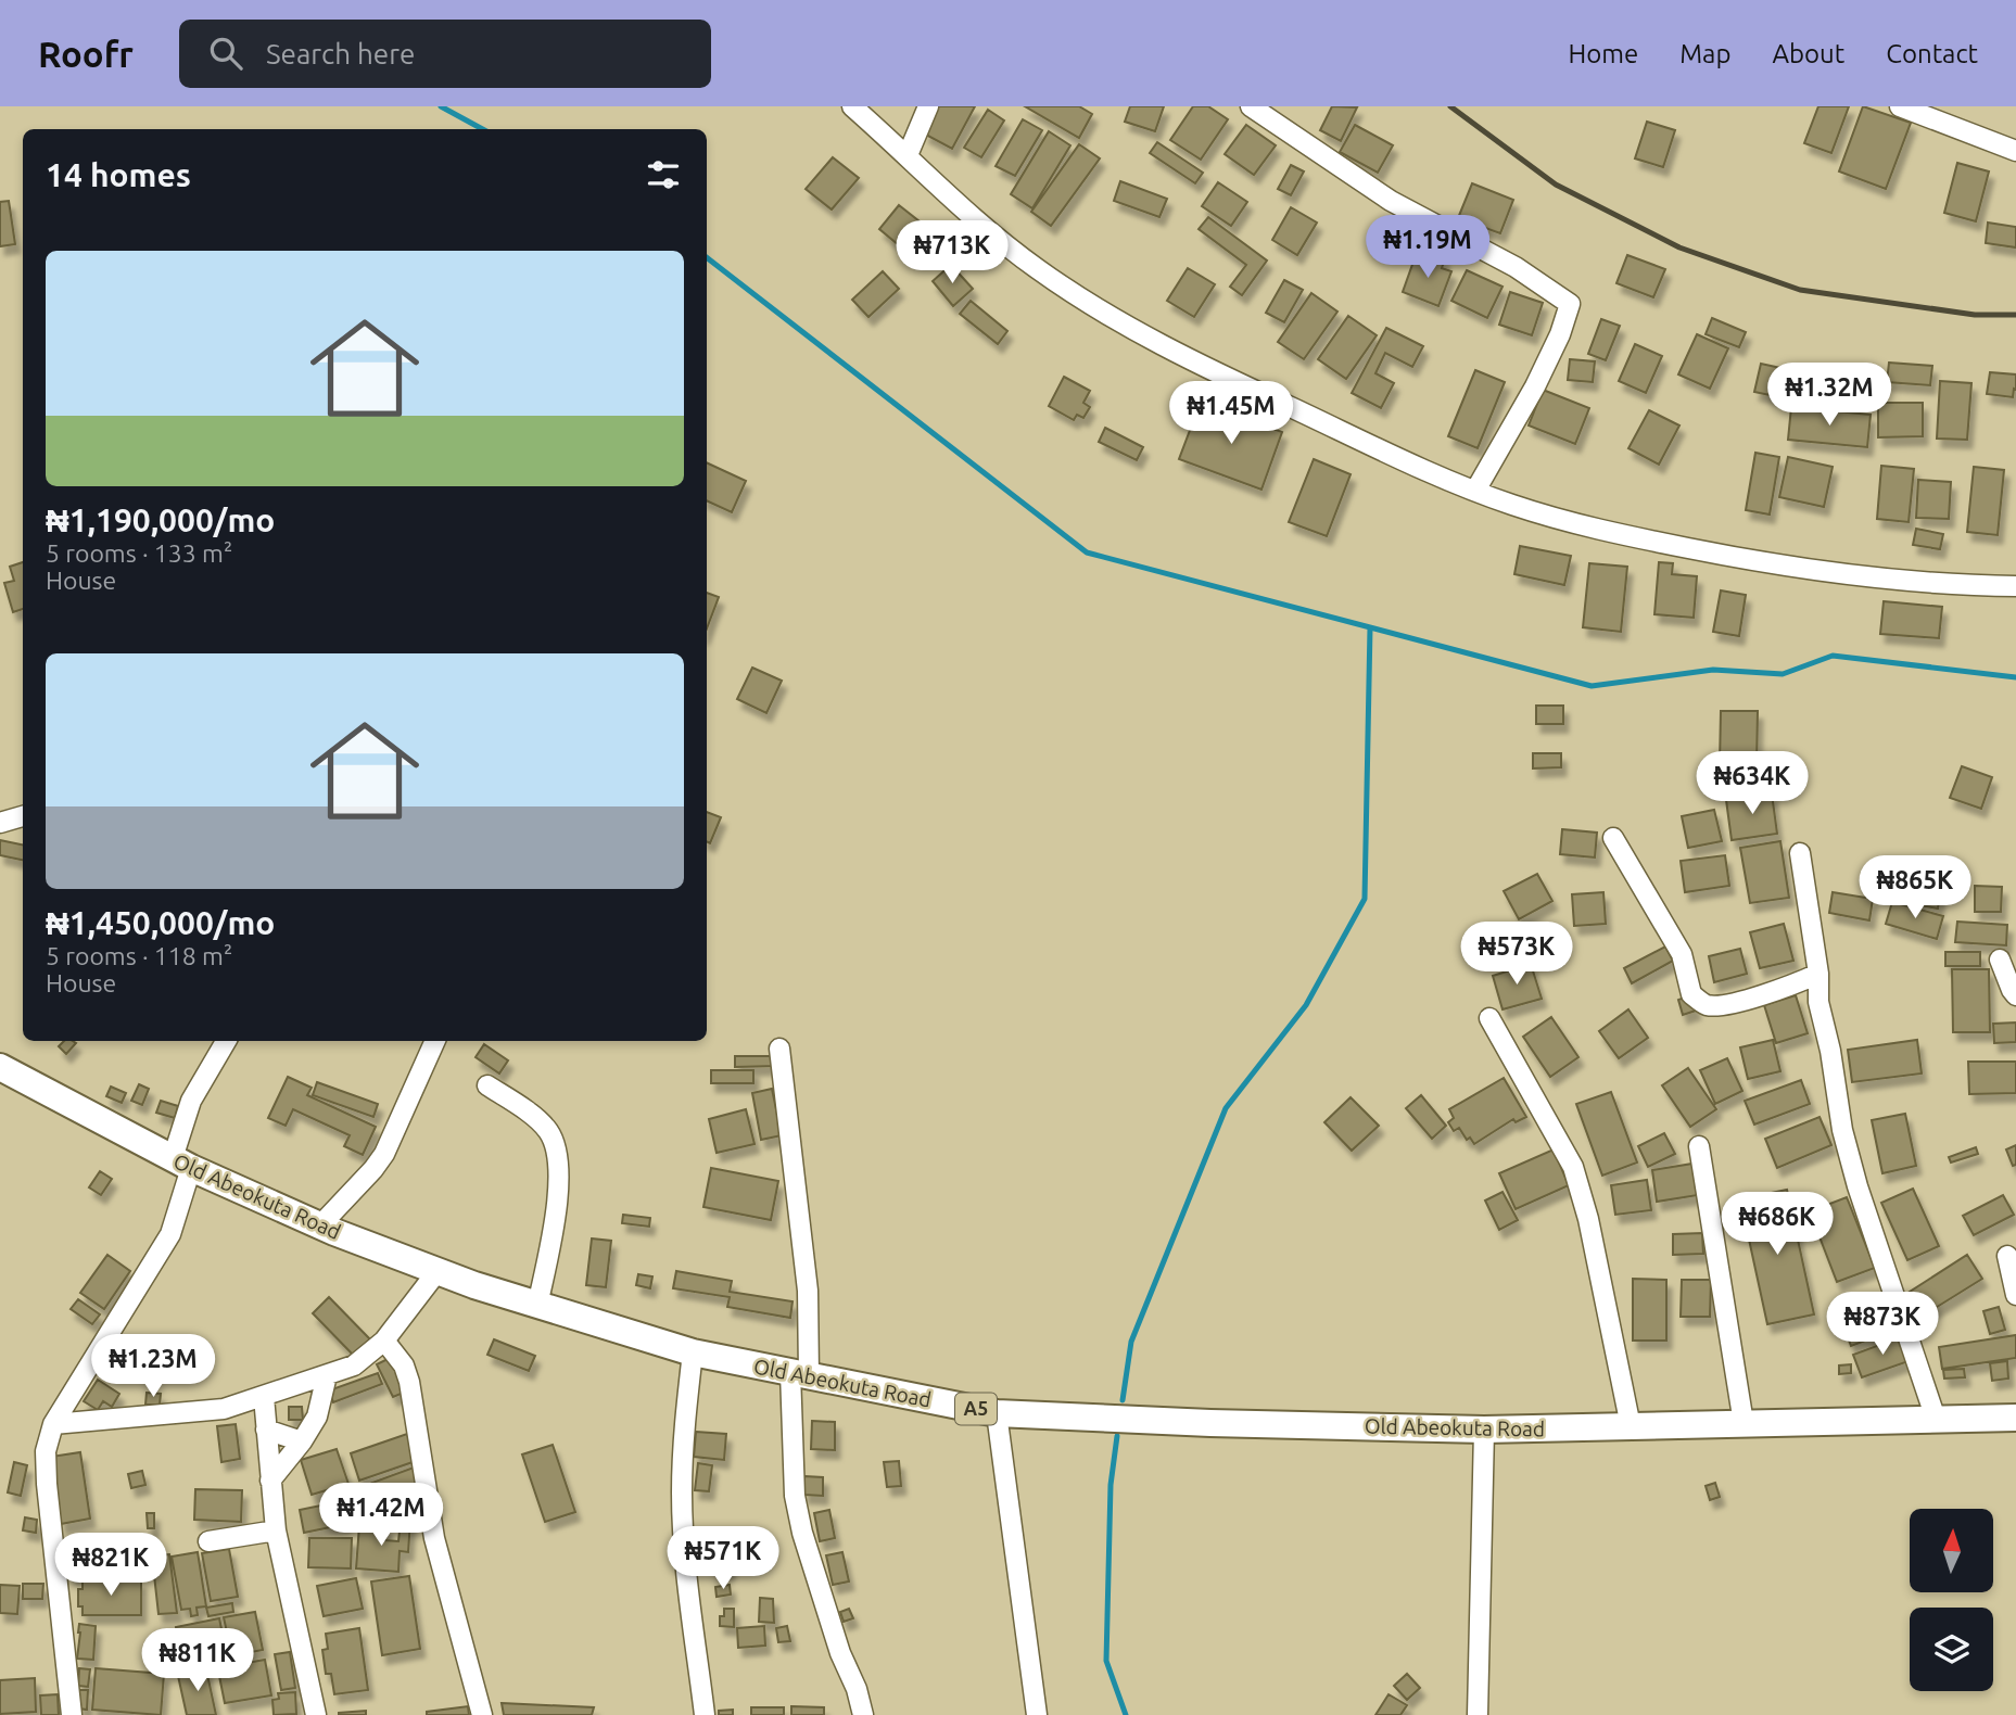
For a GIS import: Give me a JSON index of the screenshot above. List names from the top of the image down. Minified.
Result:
{"streets":{"highway":["Old Abeokuta Road","A5"]},"north":"top","page":{"header":"Roofr","search":"Search here","nav":["Home","Map","About","Contact"],"heading":"14 homes","price":["₦1.19M","₦713K","₦1.32M","₦1.45M","₦634K","₦865K","₦573K","₦686K","₦873K","₦1.23M","₦1.42M","₦571K","₦821K","₦811K"],"list":[{"name":"₦1,190,000/mo","note":"5 rooms · 133 m² · House"},{"name":"₦1,450,000/mo","note":"5 rooms · 118 m² · House"}]}}
